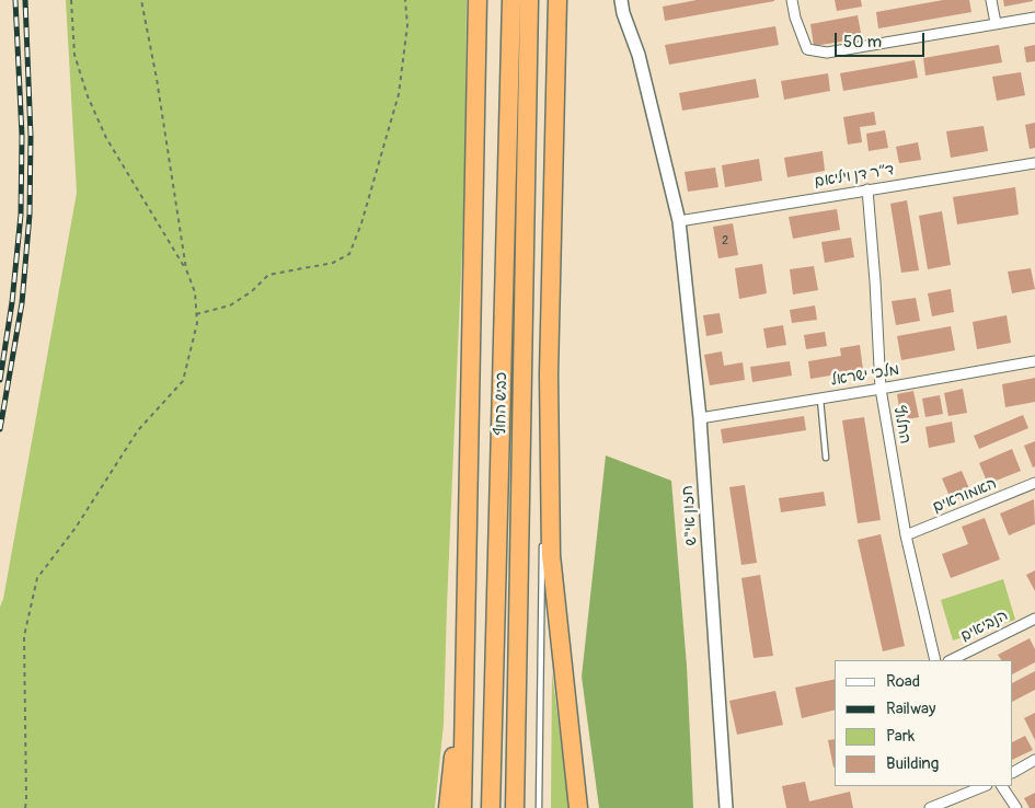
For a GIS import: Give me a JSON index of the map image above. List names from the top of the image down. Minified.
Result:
{"streets":{"highway":["כביש החוף"],"street":["ד״ר דן ויליאם","מלכי ישראל","החלוץ","האמוראים","חזון אי\"ש","הנביאים"]},"crossings":[["ד״ר דן ויליאם","החלוץ"],["ד״ר דן ויליאם","חזון אי\"ש"],["מלכי ישראל","החלוץ"],["מלכי ישראל","חזון אי\"ש"],["החלוץ","האמוראים"]],"house_numbers":["2"],"legend":["Road","Railway","Park","Building"],"scale_bar":"50 m"}
